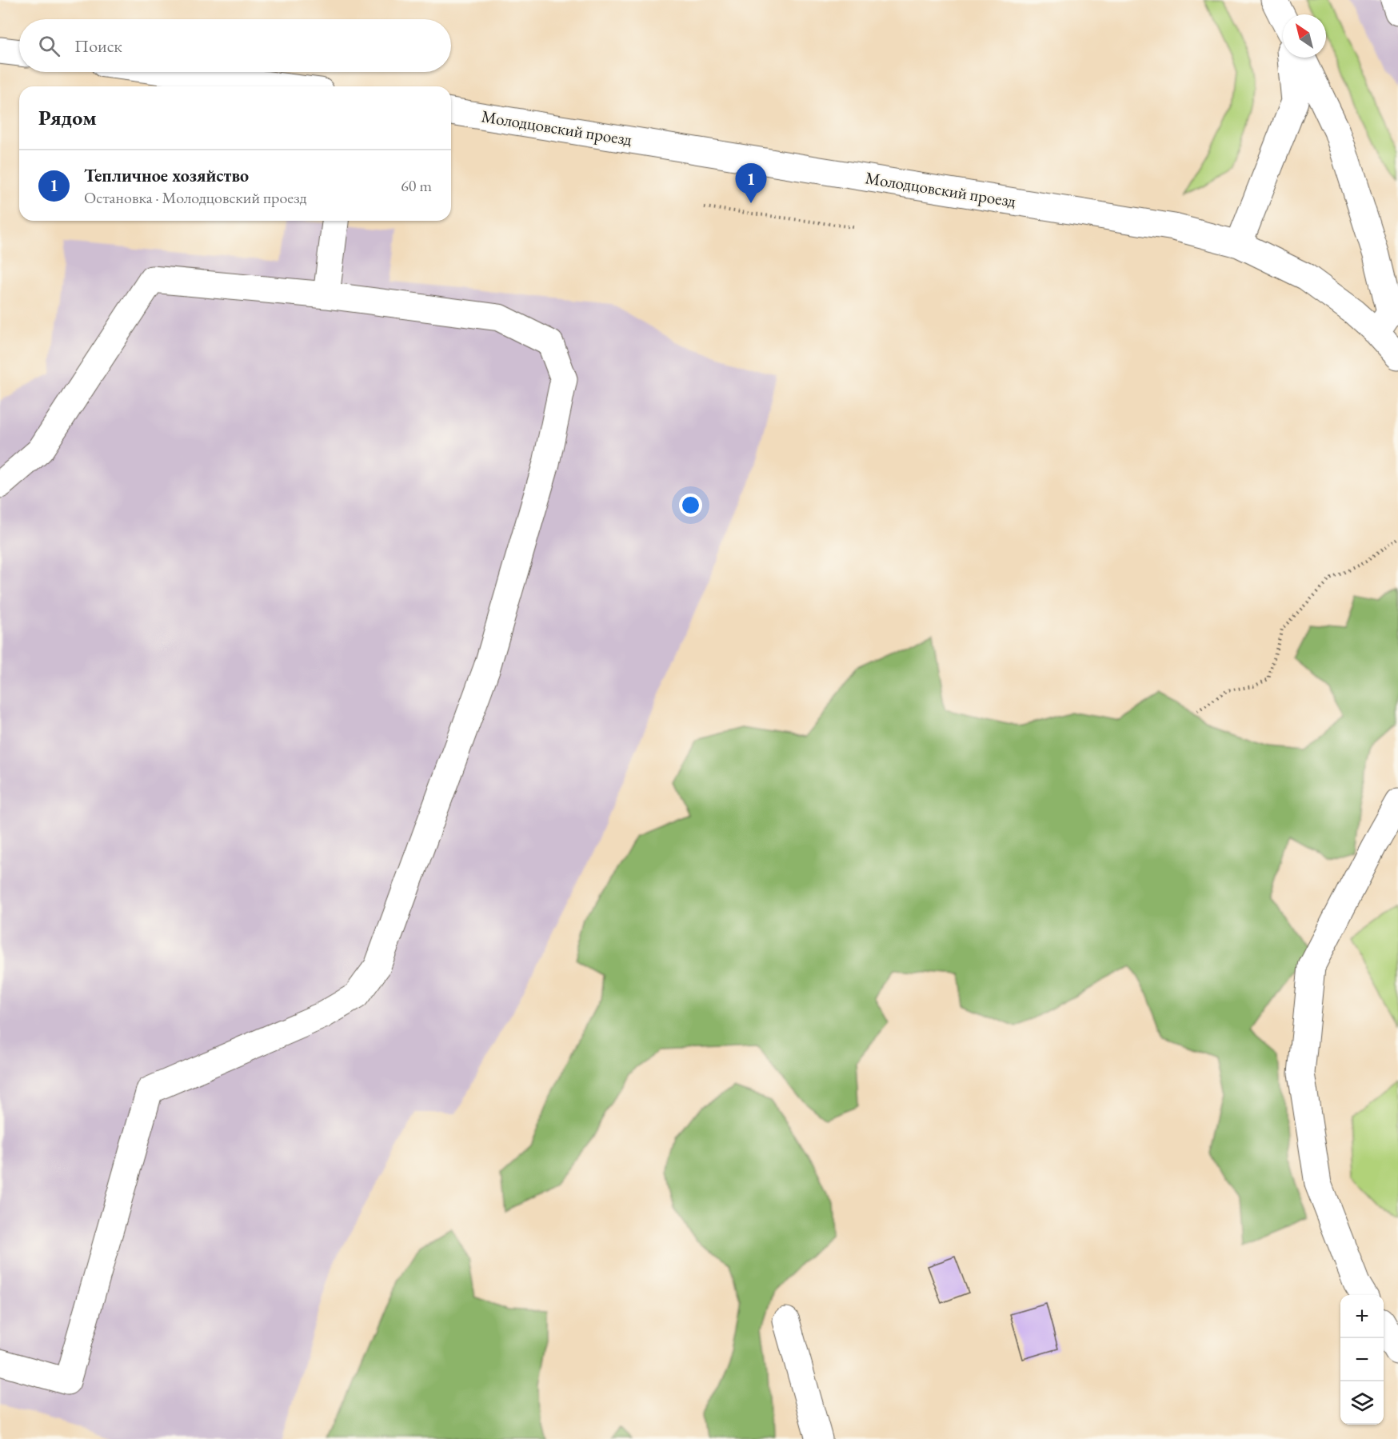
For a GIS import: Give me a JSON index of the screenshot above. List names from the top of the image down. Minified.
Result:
{"streets":{"street":["Молодцовский проезд"]},"north":"top left","page":{"search":"Поиск","heading":"Рядом","list":[{"mark":"1","name":"Тепличное хозяйство","note":"Остановка · Молодцовский проезд","value":"60 m"}],"pins":"1","map_buttons":["+","−"]}}
